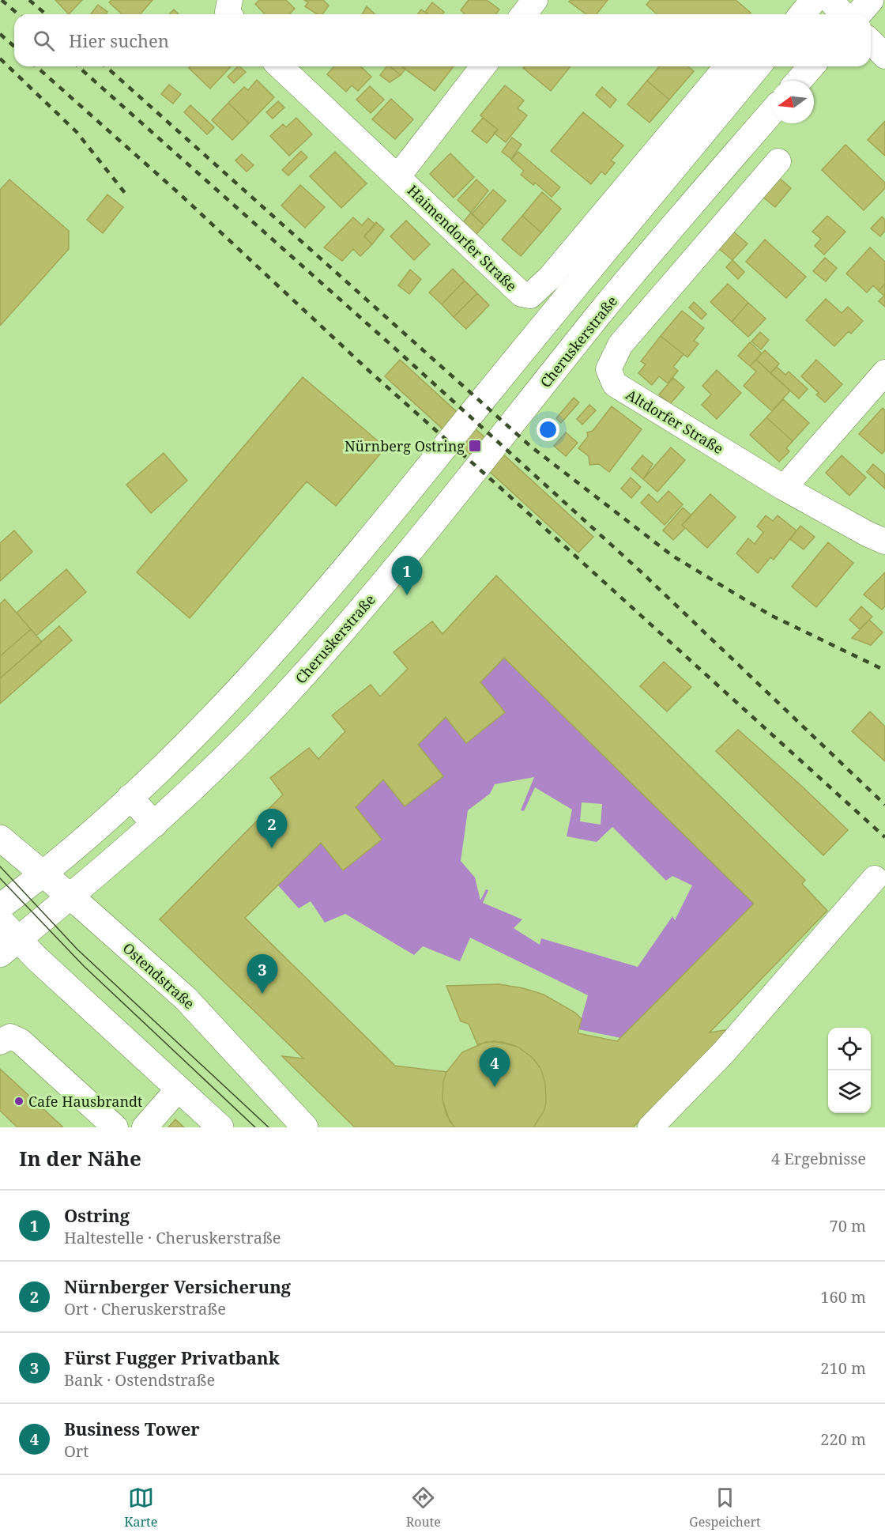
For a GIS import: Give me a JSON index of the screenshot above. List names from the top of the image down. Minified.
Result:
{"streets":{"main road":["Cheruskerstraße","Ostendstraße"],"street":["Haimendorfer Straße","Altdorfer Straße"]},"crossings":[["Cheruskerstraße","Ostendstraße"]],"places":{"transit":["Nürnberg Ostring"],"other":["Cafe Hausbrandt"]},"north":"left","page":{"search":"Hier suchen","pins":["1","2","3","4"],"heading":["In der Nähe","4 Ergebnisse"],"list":[{"mark":"1","name":"Ostring","note":"Haltestelle · Cheruskerstraße","value":"70 m"},{"mark":"2","name":"Nürnberger Versicherung","note":"Ort · Cheruskerstraße","value":"160 m"},{"mark":"3","name":"Fürst Fugger Privatbank","note":"Bank · Ostendstraße","value":"210 m"},{"mark":"4","name":"Business Tower","note":"Ort","value":"220 m"}],"nav":["Karte","Route","Gespeichert"]}}
